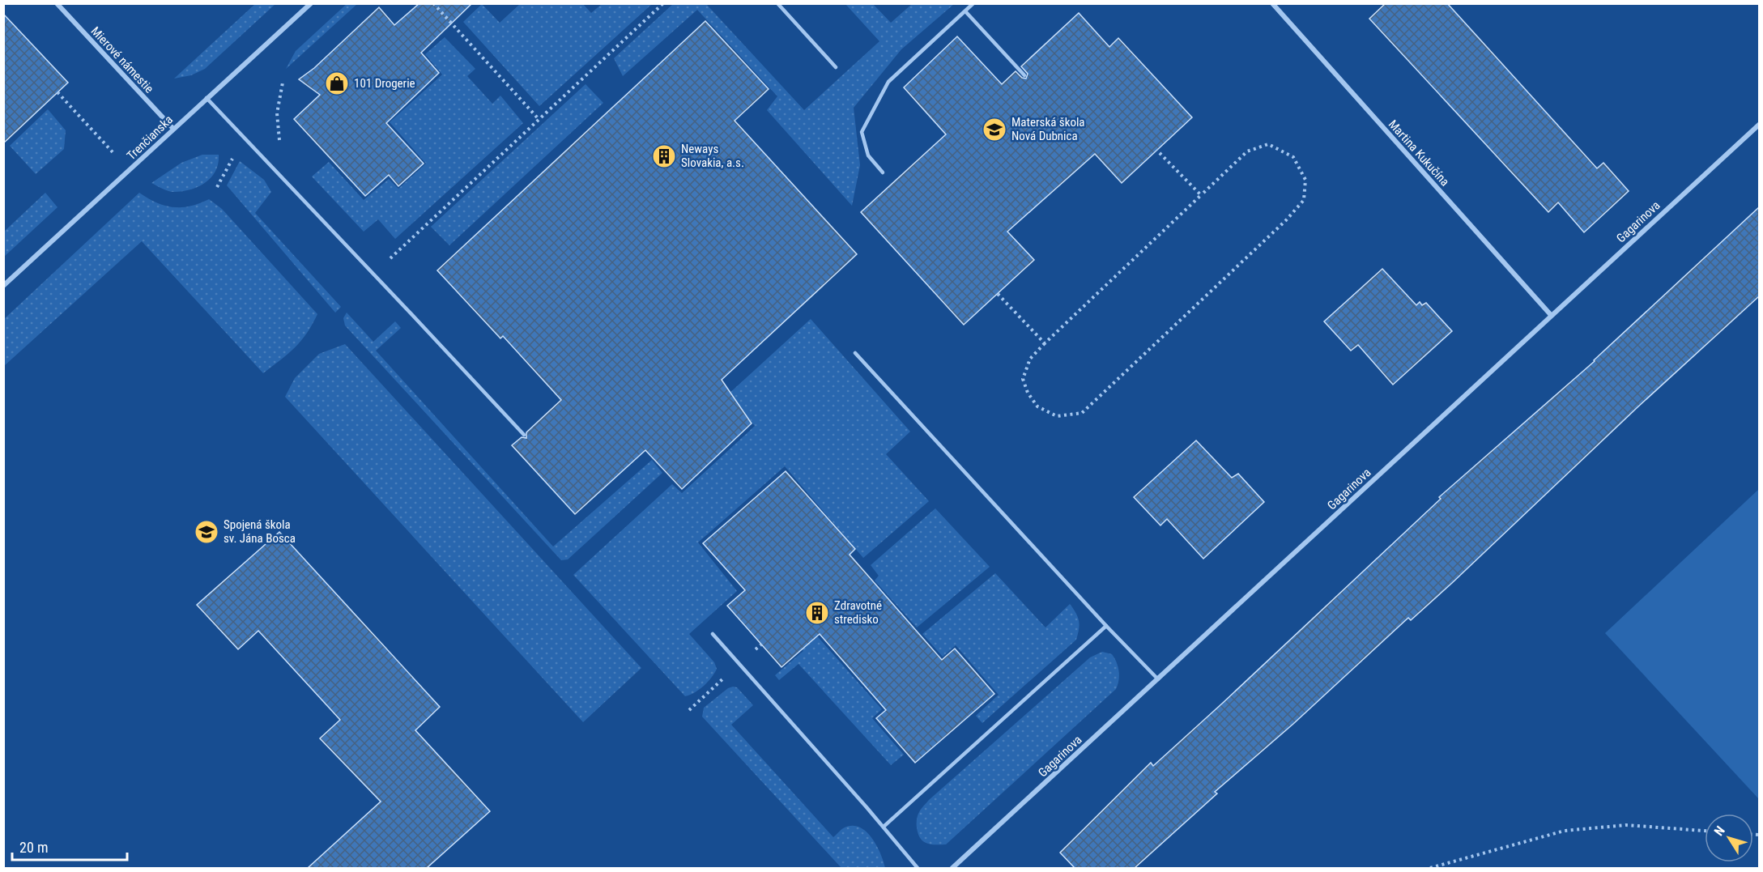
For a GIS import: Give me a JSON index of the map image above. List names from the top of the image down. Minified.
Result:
{"streets":{"street":["Mierové námestie","Trenčianska","Martina Kukučína","Gagarinova"]},"crossings":[["Mierové námestie","Trenčianska"],["Martina Kukučína","Gagarinova"]],"places":{"shop":["101 Drogerie"],"school or university":["Materská škola Nová Dubnica","Spojená škola sv. Jána Bosca"],"building":["Neways Slovakia, a.s.","Zdravotné stredisko"]},"scale_bar":"20 m","north":"top left"}
